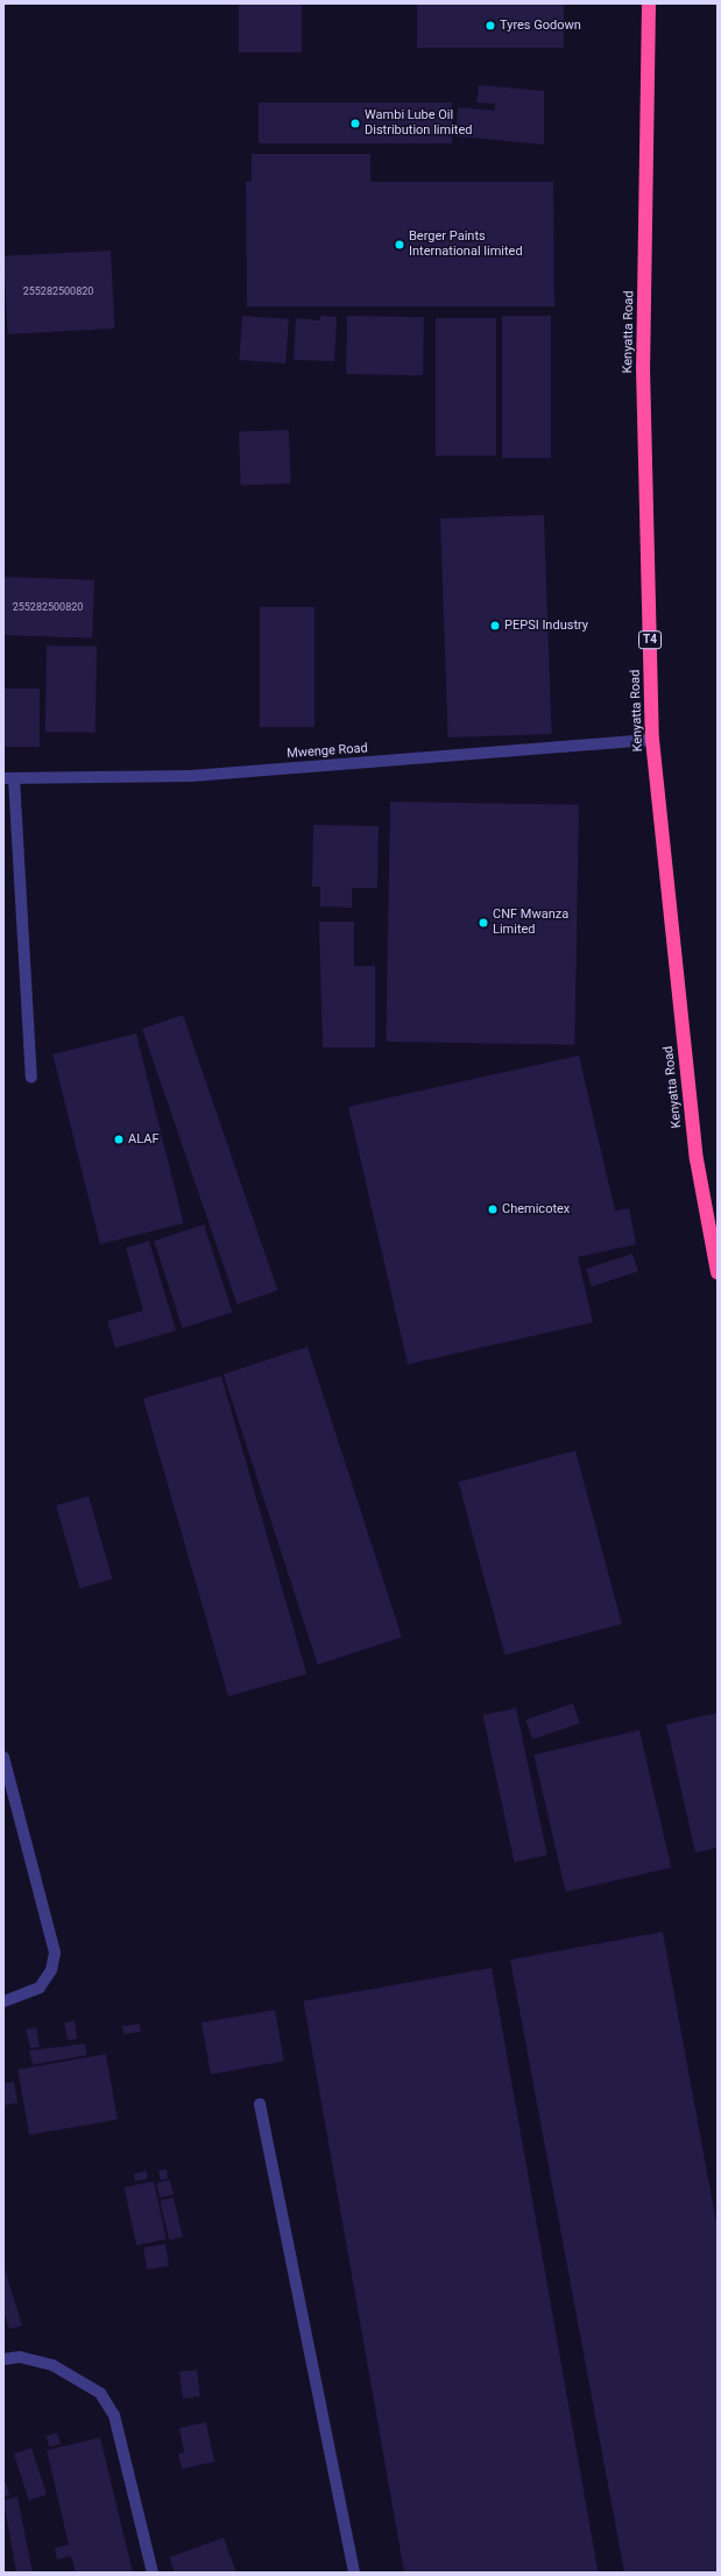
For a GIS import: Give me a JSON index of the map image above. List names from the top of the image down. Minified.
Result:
{"streets":{"highway":["Kenyatta Road","T4"],"street":["Mwenge Road"]},"crossings":[["Kenyatta Road","Mwenge Road"]],"places":["Tyres Godown","Wambi Lube Oil Distribution limited","Berger Paints International limited","PEPSI Industry","CNF Mwanza Limited","ALAF","Chemicotex"],"house_numbers":["255282500820","255282500820"]}
